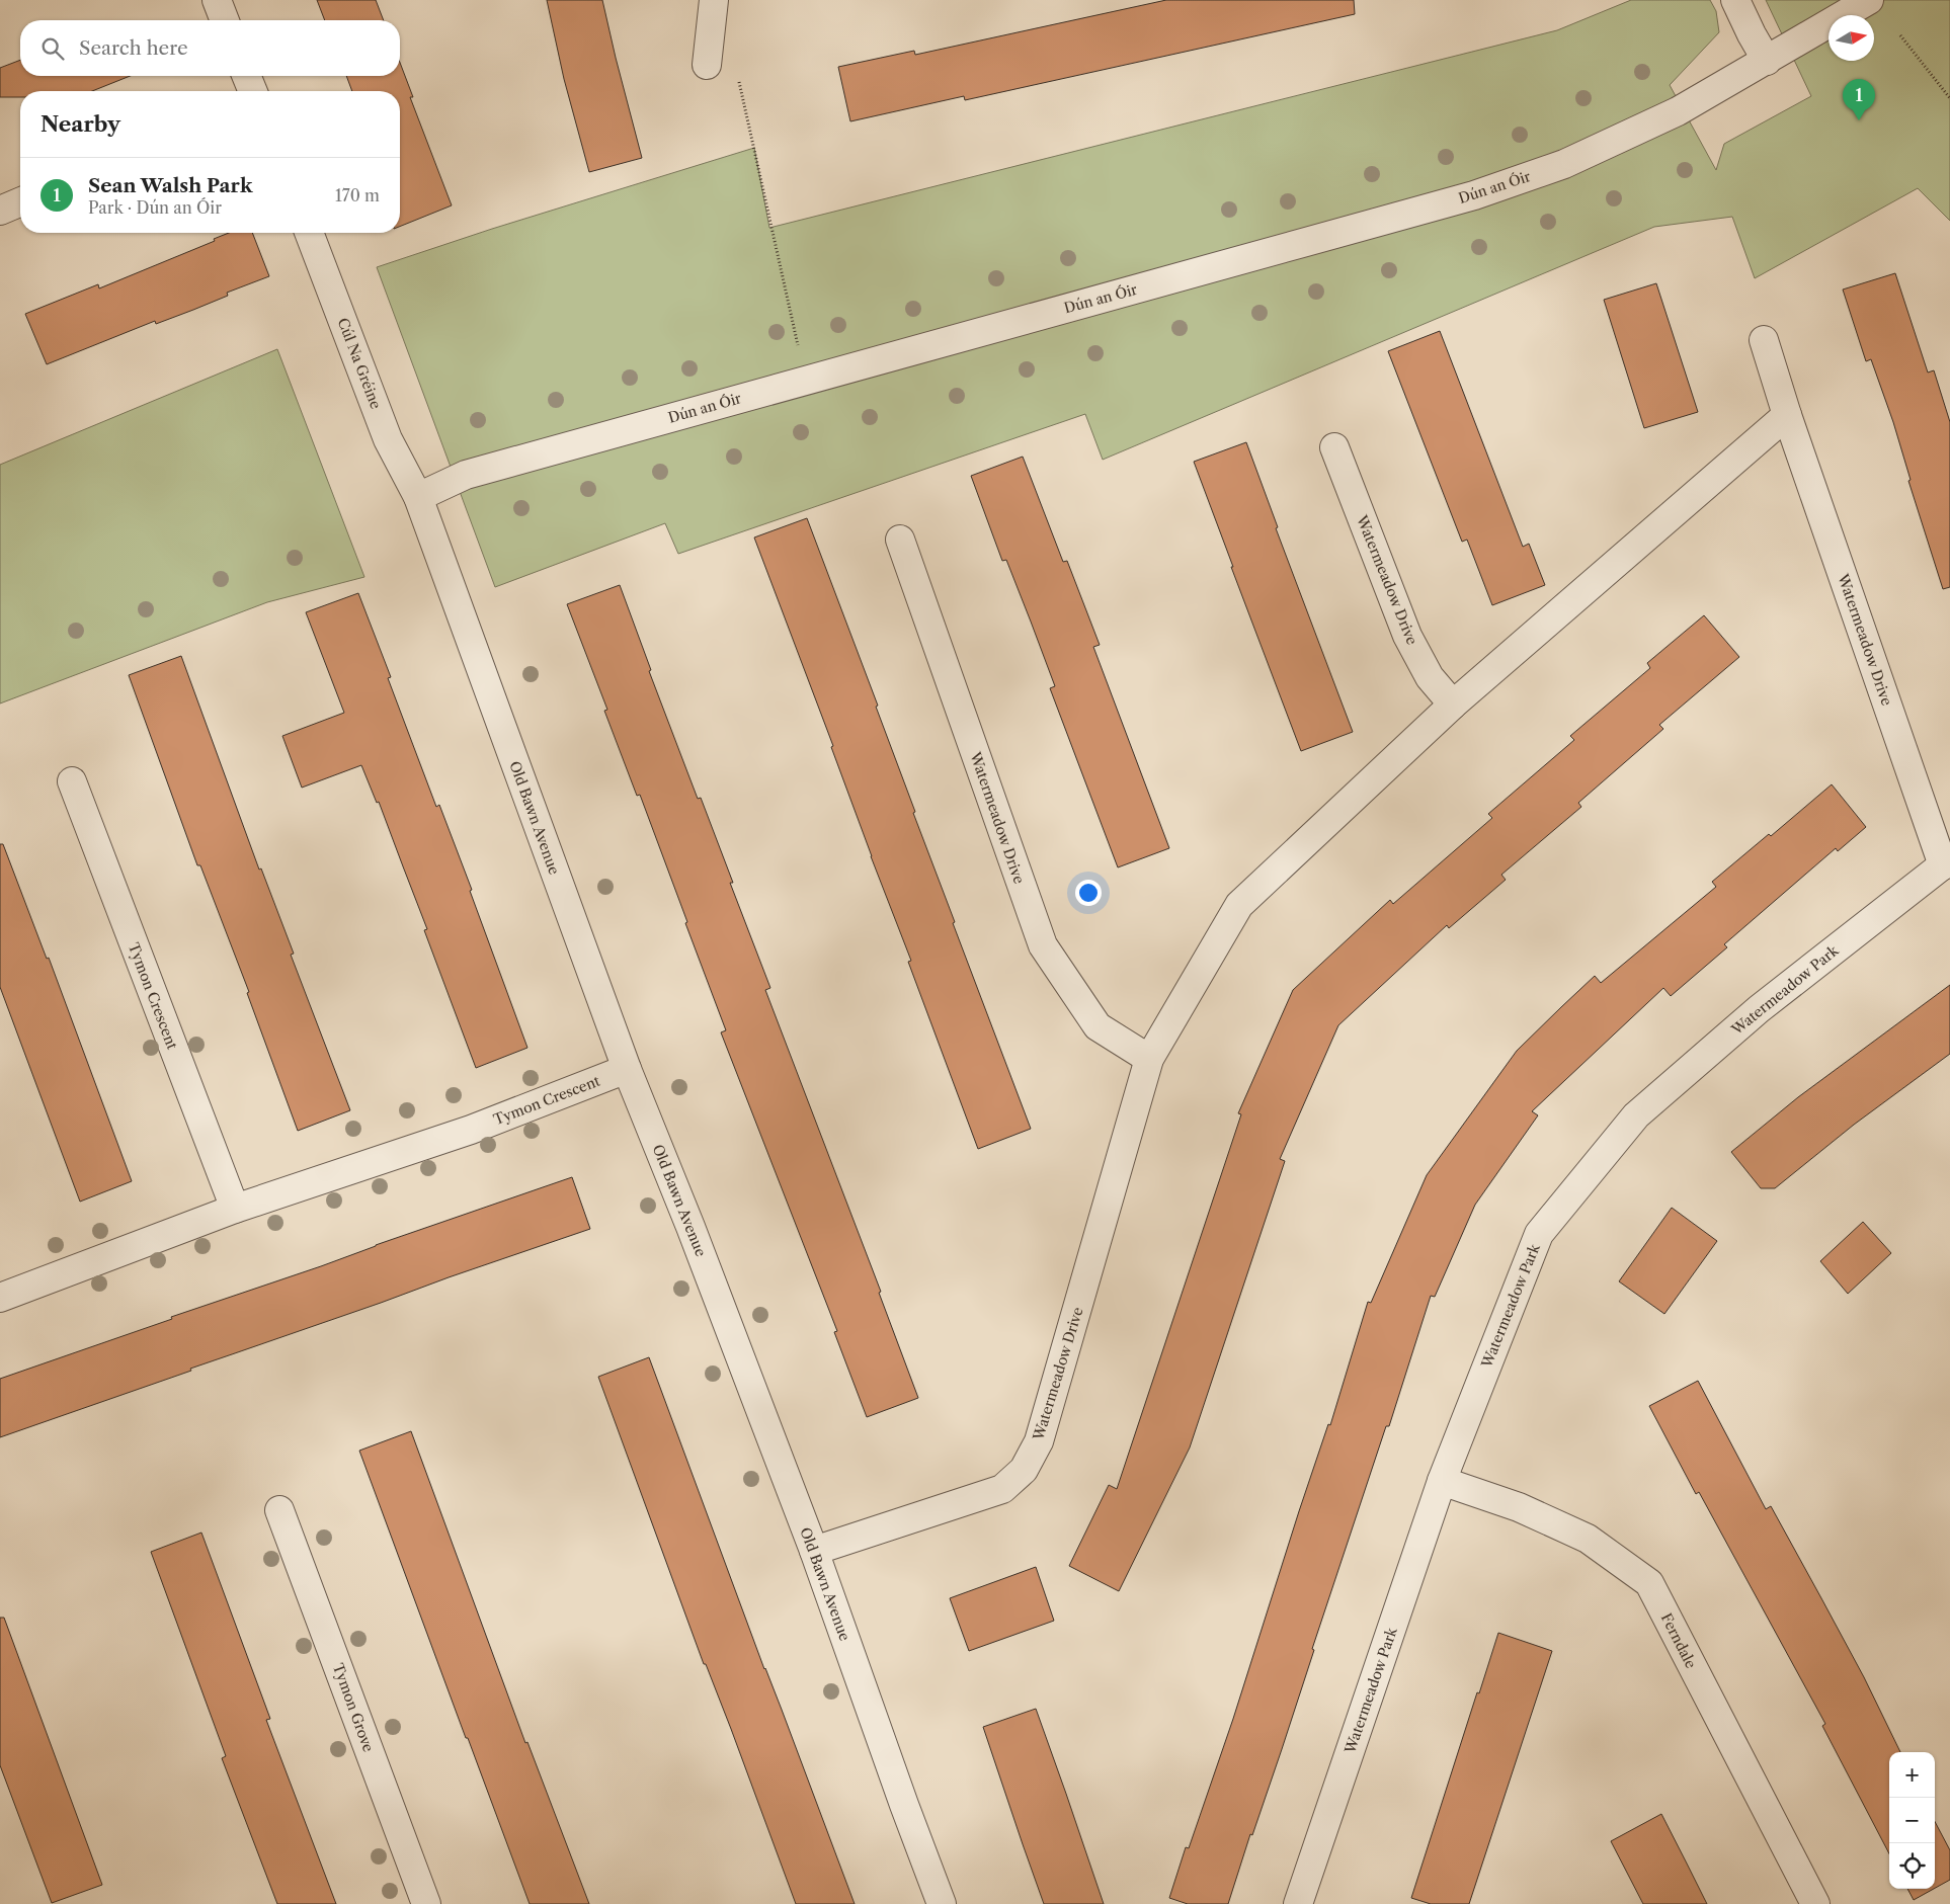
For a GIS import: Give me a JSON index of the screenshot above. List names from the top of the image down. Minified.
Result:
{"streets":{"street":["Dún an Óir","Cúl Na Gréine","Watermeadow Drive","Old Bawn Avenue","Watermeadow Park","Tymon Crescent","Ferndale","Tymon Grove"]},"crossings":[["Dún an Óir","Cúl Na Gréine"],["Dún an Óir","Old Bawn Avenue"],["Cúl Na Gréine","Old Bawn Avenue"],["Watermeadow Drive","Old Bawn Avenue"],["Watermeadow Drive","Watermeadow Park"],["Old Bawn Avenue","Tymon Crescent"],["Watermeadow Park","Ferndale"]],"north":"right","page":{"search":"Search here","pins":"1","heading":"Nearby","list":[{"mark":"1","name":"Sean Walsh Park","note":"Park · Dún an Óir","value":"170 m"}],"map_buttons":["+","−"]}}
